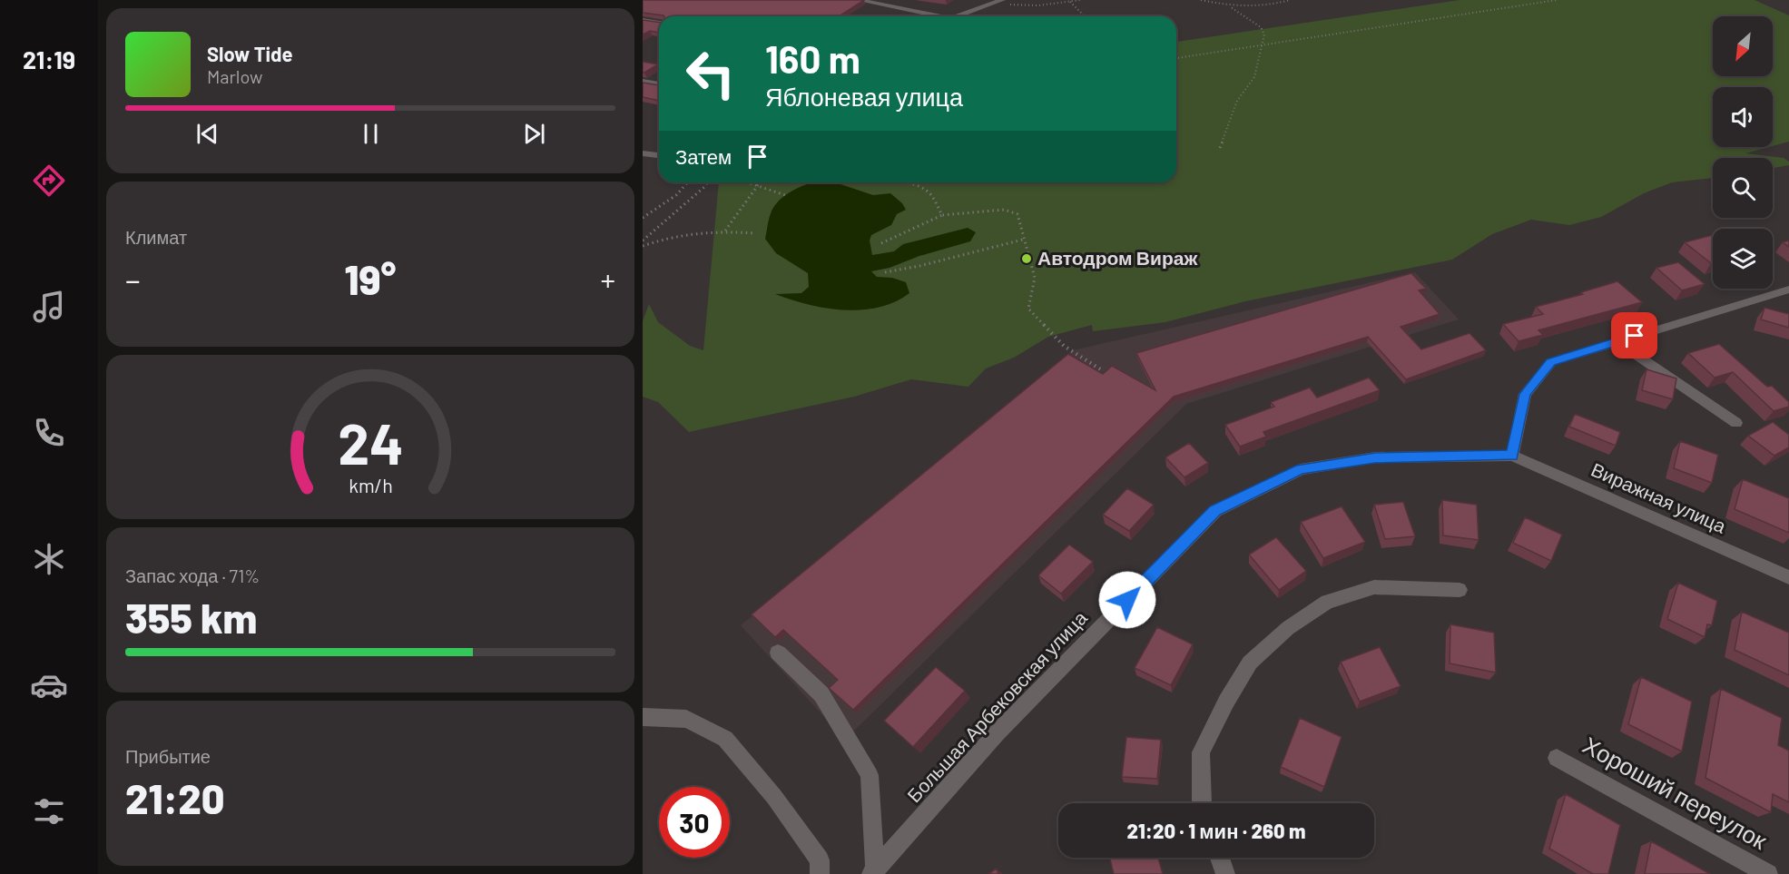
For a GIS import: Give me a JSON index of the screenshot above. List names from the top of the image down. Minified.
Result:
{"streets":{"street":["Виражная улица","Большая Арбековская улица","Хороший переулок"]},"crossings":[["Виражная улица","Большая Арбековская улица"]],"places":["Автодром Вираж"],"north":"bottom left","page":{"tabs":"21:19","turn":["160 m","Яблоневая улица"],"song":["Slow Tide","Marlow"],"then":"Затем","tile":["Климат",["Запас хода · 71%","355 km"],["Прибытие","21:20"]],"heat":["−","19°","+"],"limit":"30","trip":"21:20 · 1 мин · 260 m","gauge":["24","km/h"]}}
